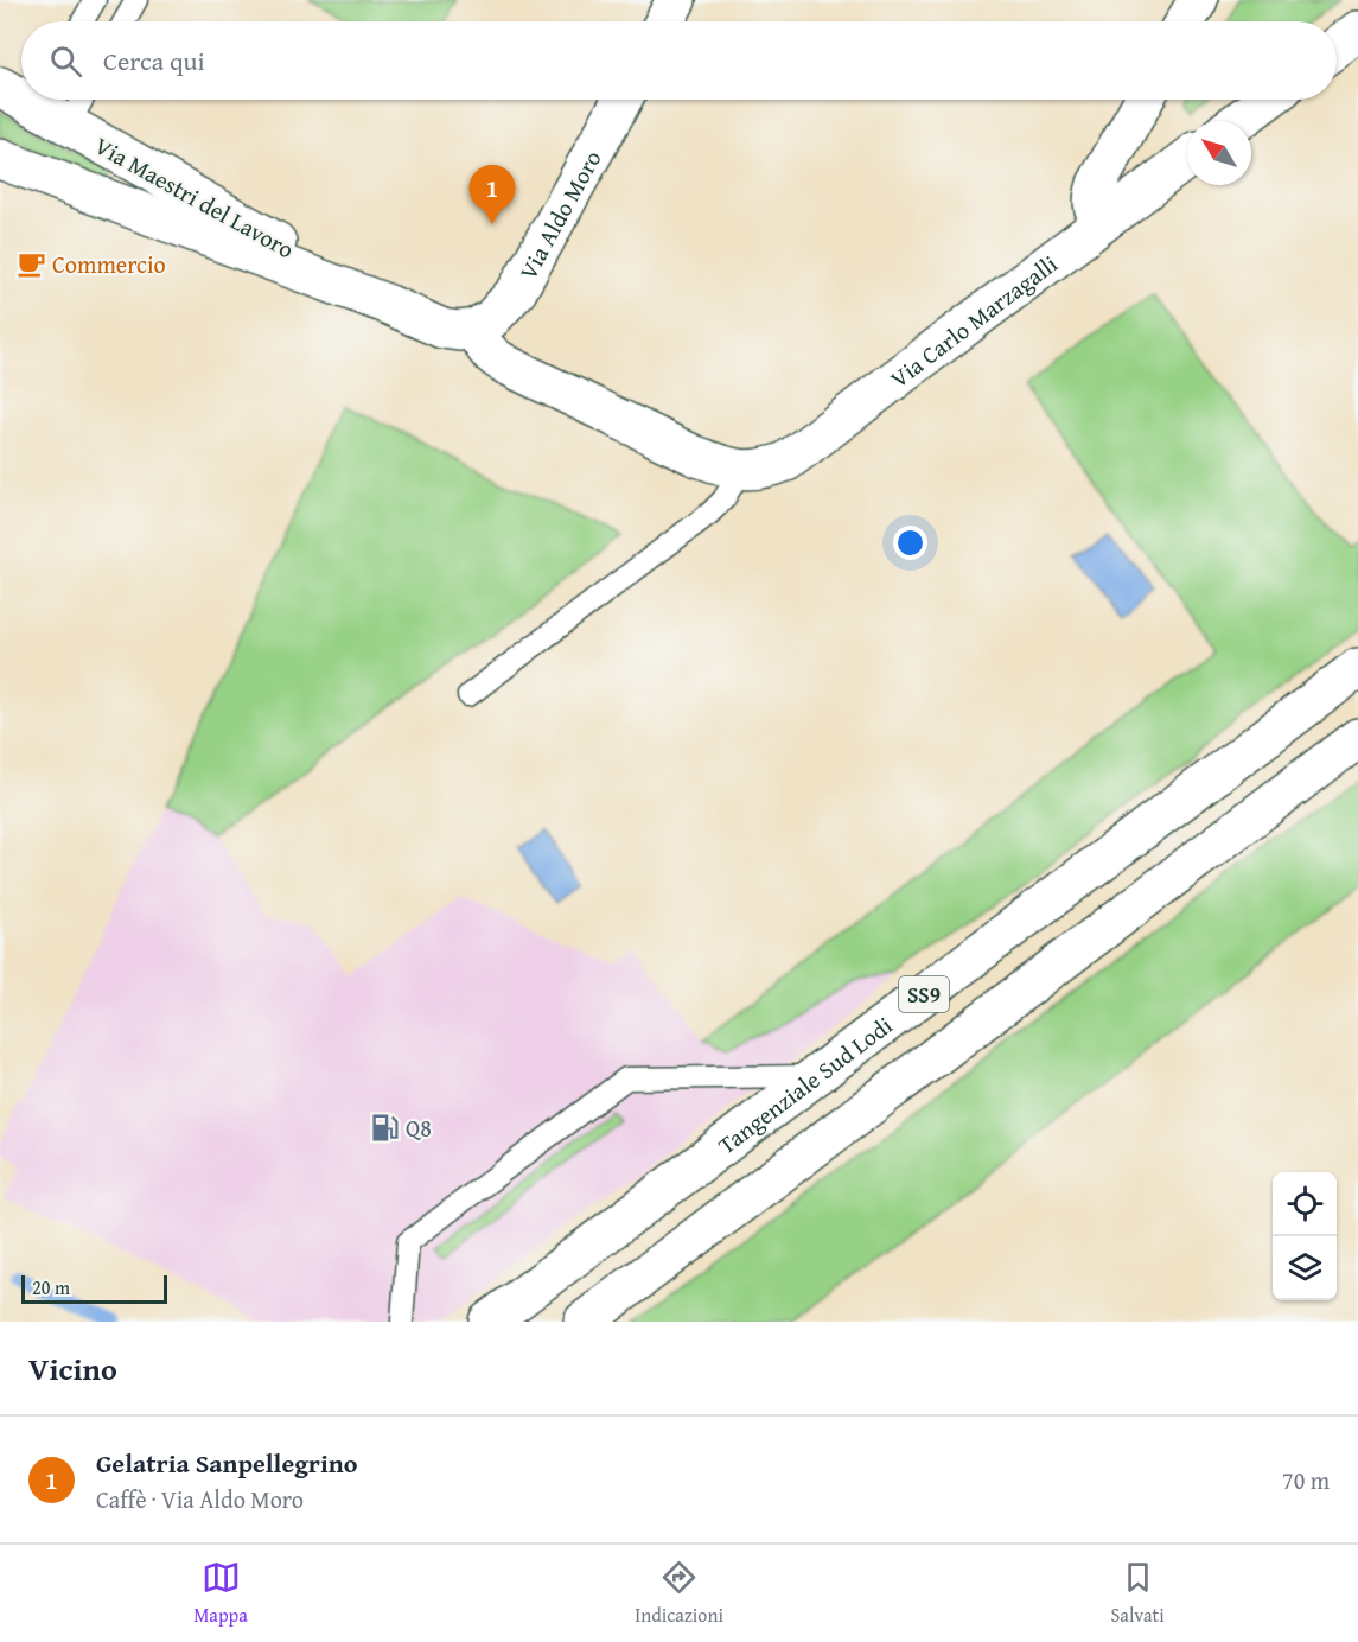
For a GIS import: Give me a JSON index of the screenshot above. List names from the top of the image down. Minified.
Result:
{"streets":{"main road":["Via Maestri del Lavoro","Via Aldo Moro","Via Carlo Marzagalli","SS9","Tangenziale Sud Lodi"]},"crossings":[["Via Maestri del Lavoro","Via Aldo Moro"]],"places":{"cafe":["Commercio"],"fuel station":["Q8"]},"scale_bar":"20 m","north":"top left","page":{"search":"Cerca qui","pins":"1","scale":"20 m","heading":"Vicino","list":[{"mark":"1","name":"Gelatria Sanpellegrino","note":"Caffè · Via Aldo Moro","value":"70 m"}],"nav":["Mappa","Indicazioni","Salvati"]}}
